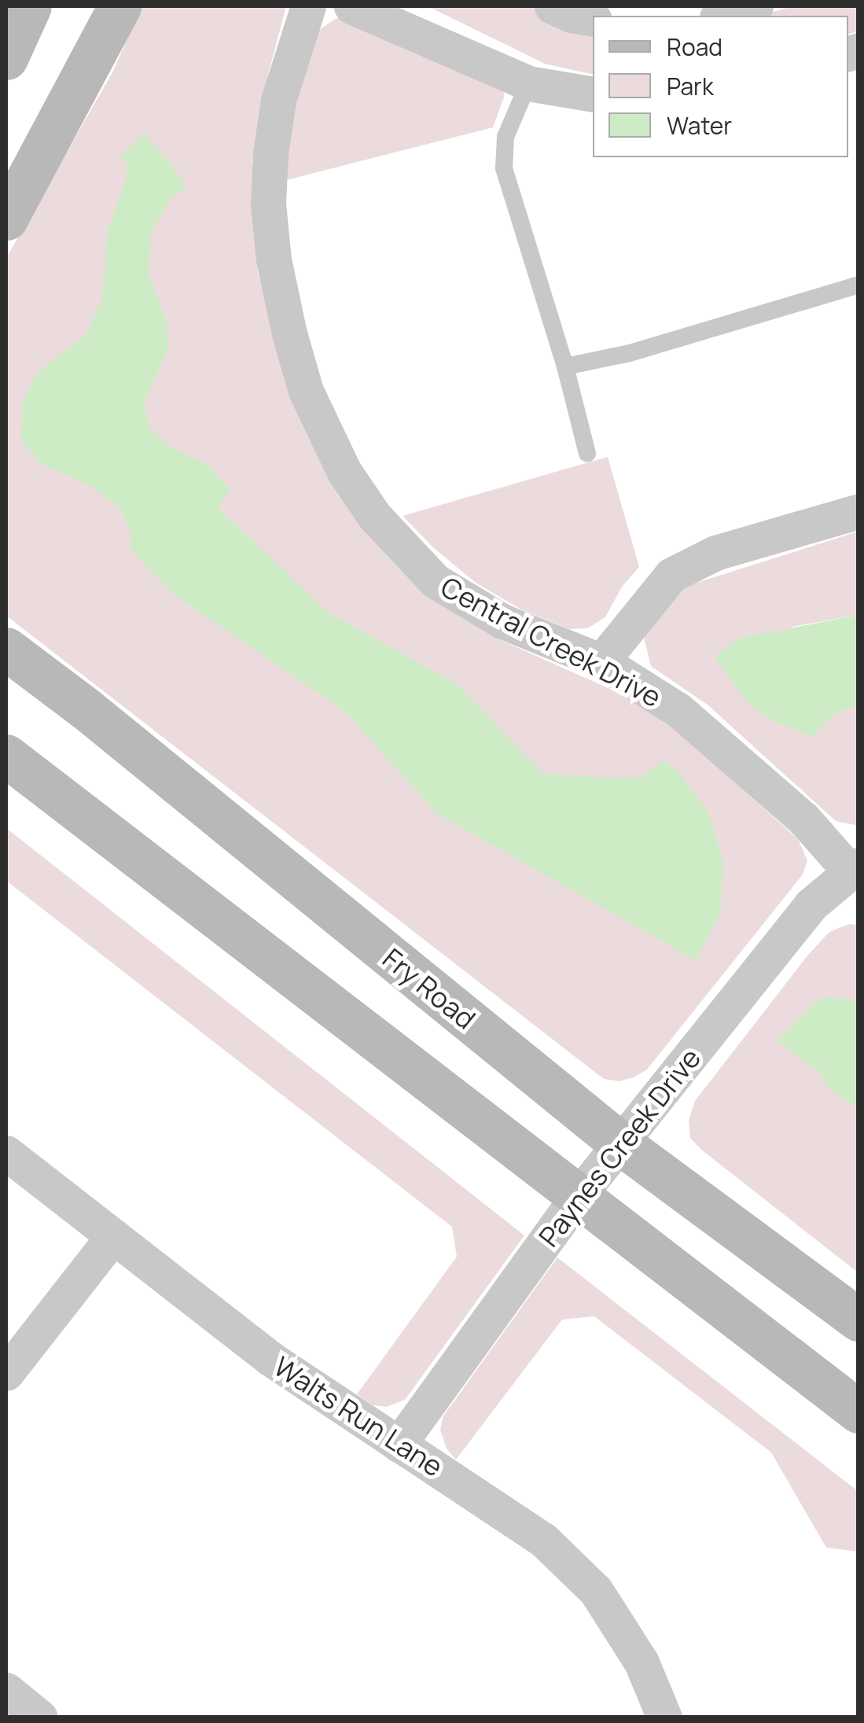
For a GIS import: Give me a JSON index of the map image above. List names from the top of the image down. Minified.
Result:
{"streets":{"main road":["Fry Road"],"street":["Central Creek Drive","Paynes Creek Drive","Walts Run Lane"]},"crossings":[["Central Creek Drive","Paynes Creek Drive"],["Fry Road","Paynes Creek Drive"],["Paynes Creek Drive","Walts Run Lane"]],"legend":["Road","Park","Water"]}
